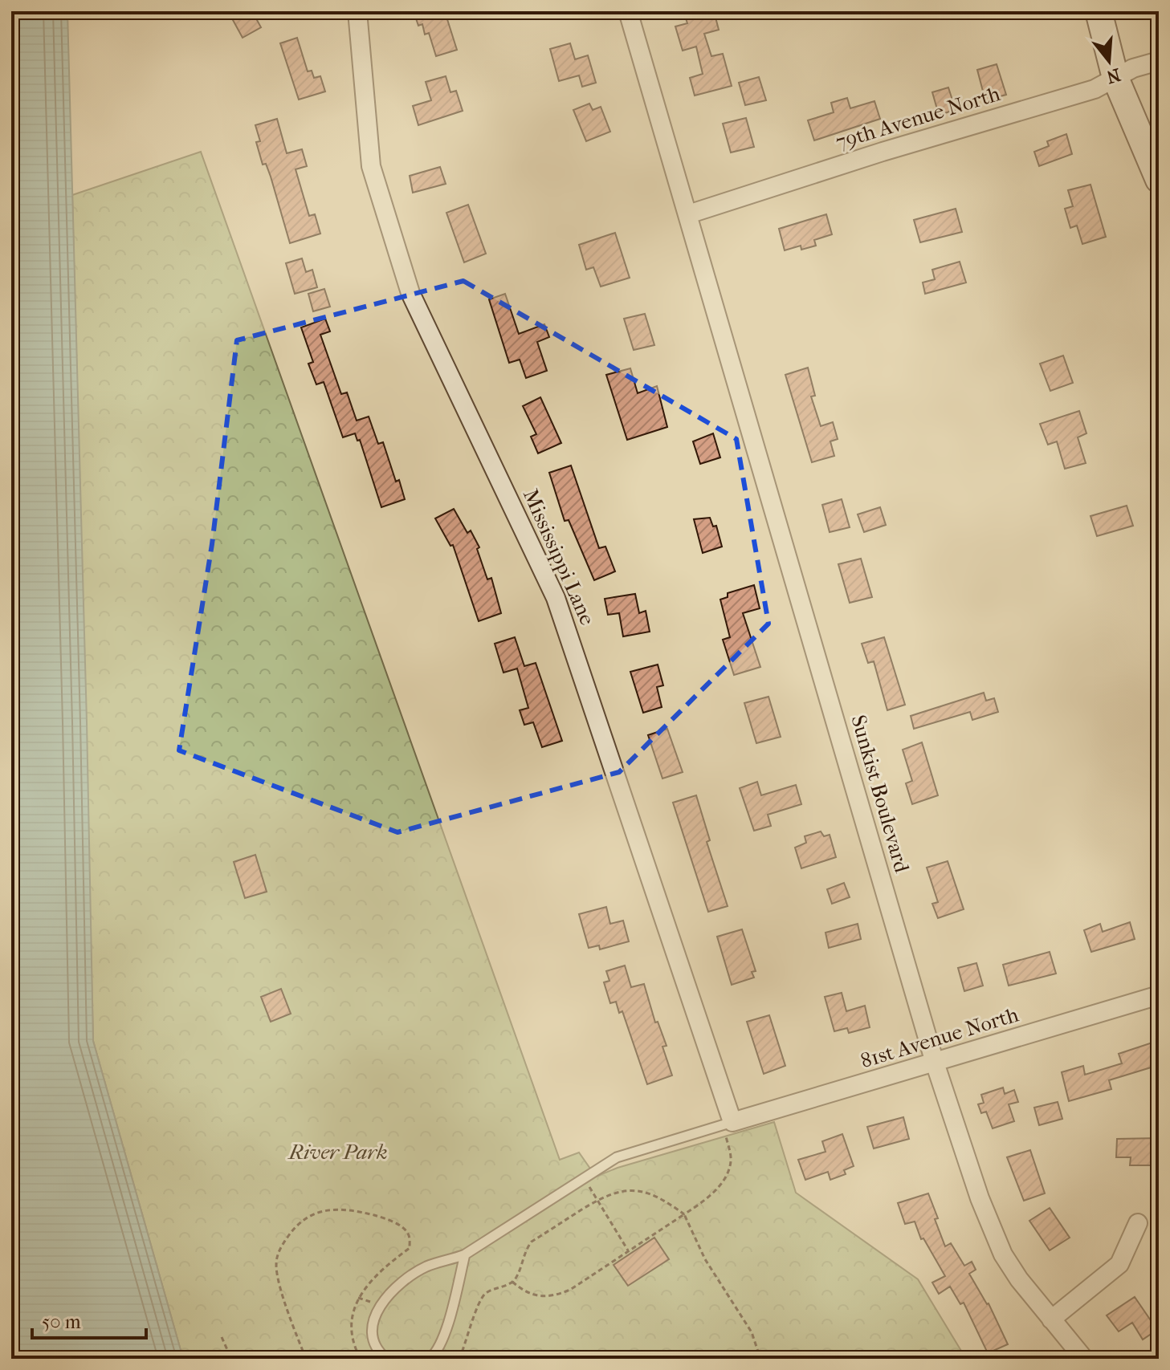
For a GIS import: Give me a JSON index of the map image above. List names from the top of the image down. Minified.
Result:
{"streets":{"street":["79th Avenue North","Mississippi Lane","Sunkist Boulevard","81st Avenue North"]},"crossings":[["79th Avenue North","Sunkist Boulevard"],["Mississippi Lane","81st Avenue North"],["Sunkist Boulevard","81st Avenue North"]],"parks":["River Park"],"scale_bar":"50 m","north":"bottom"}
